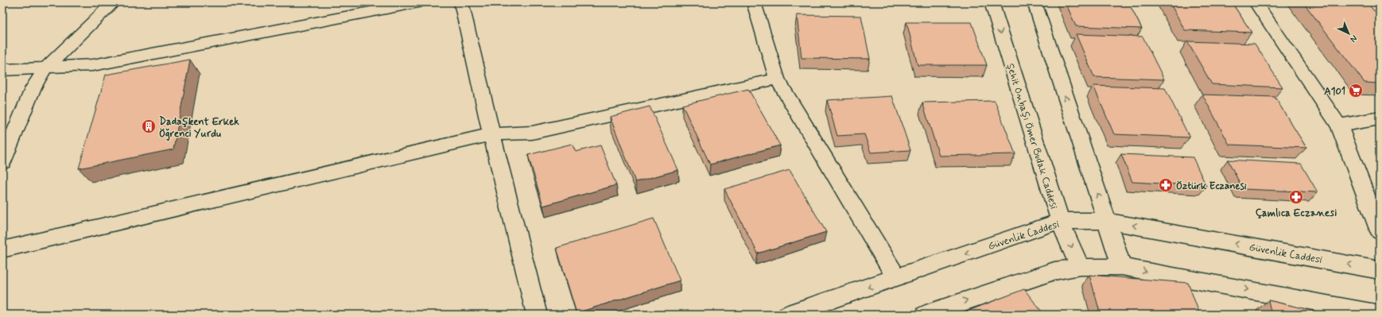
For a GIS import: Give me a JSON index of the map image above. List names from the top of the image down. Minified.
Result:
{"streets":{"street":["Şehit Onbaşı Ömer Budak Caddesi","Güvenlik Caddesi"]},"crossings":[["Şehit Onbaşı Ömer Budak Caddesi","Güvenlik Caddesi"]],"places":{"supermarket":["A101"],"building":["Dadaşkent Erkek Öğrenci Yurdu"],"pharmacy":["Öztürk Eczanesi","Çamlıca Eczanesi"]},"north":"bottom right"}
